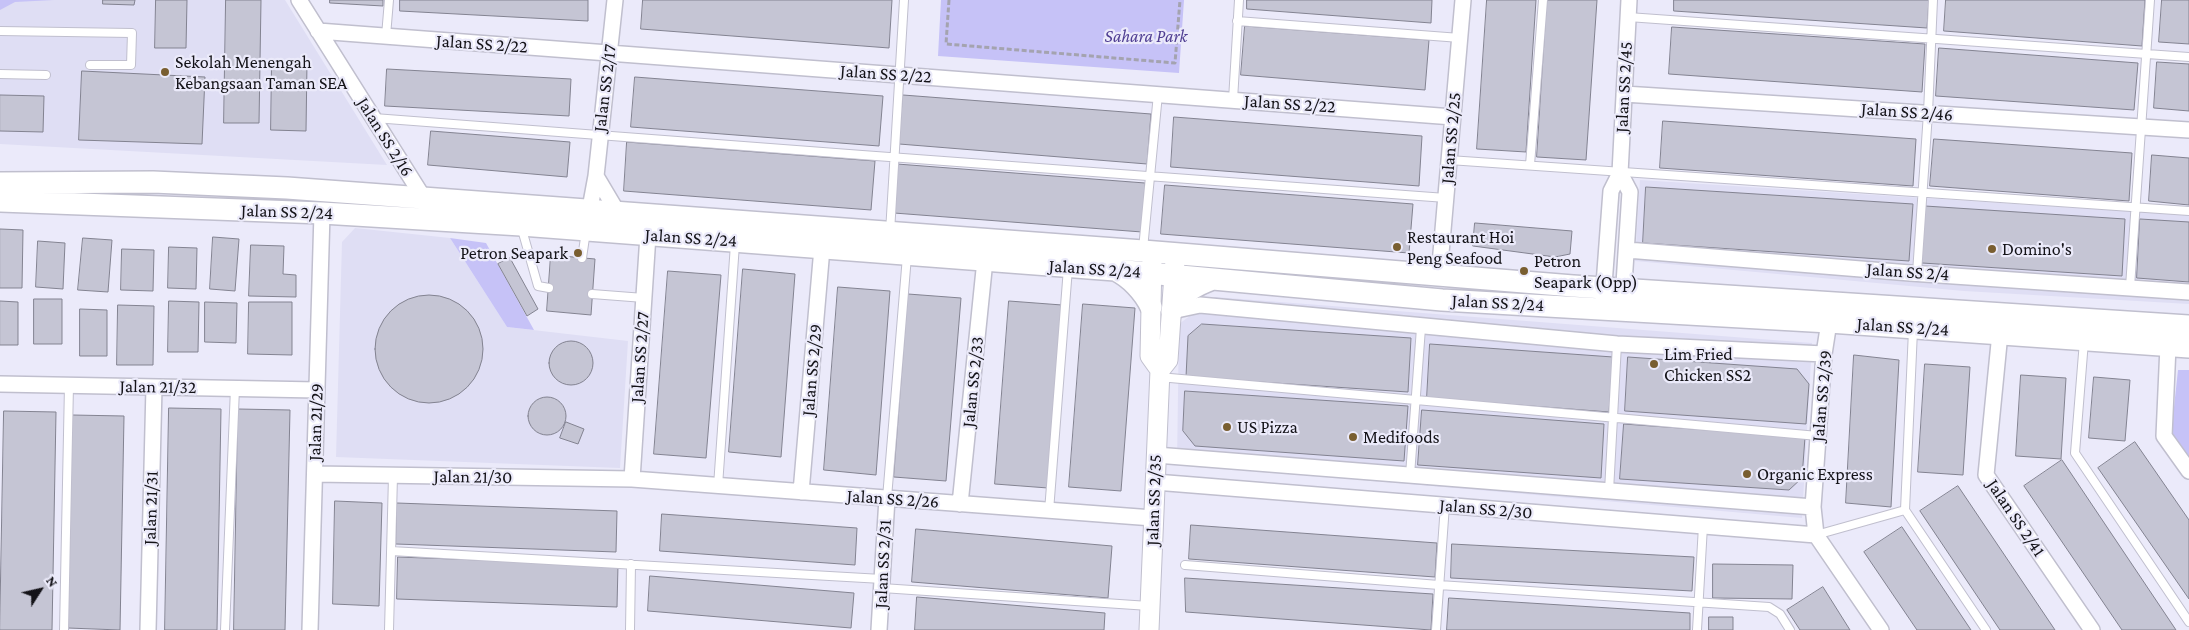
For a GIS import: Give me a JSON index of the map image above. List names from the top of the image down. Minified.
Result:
{"streets":{"main road":["Jalan SS 2/24"],"street":["Jalan SS 2/22","Jalan SS 2/45","Jalan SS 2/17","Jalan SS 2/46","Jalan SS 2/16","Jalan SS 2/25","Jalan SS 2/4","Jalan SS 2/27","Jalan SS 2/29","Jalan SS 2/33","Jalan 21/32","Jalan SS 2/39","Jalan 21/29","Jalan 21/30","Jalan SS 2/26","Jalan SS 2/35","Jalan 21/31","Jalan SS 2/30","Jalan SS 2/41","Jalan SS 2/31"]},"crossings":[["Jalan SS 2/22","Jalan SS 2/17"],["Jalan SS 2/22","Jalan SS 2/16"],["Jalan SS 2/22","Jalan SS 2/25"],["Jalan SS 2/45","Jalan SS 2/46"],["Jalan SS 2/45","Jalan SS 2/24"],["Jalan SS 2/45","Jalan SS 2/4"],["Jalan SS 2/17","Jalan SS 2/24"],["Jalan SS 2/16","Jalan SS 2/24"],["Jalan SS 2/25","Jalan SS 2/24"],["Jalan SS 2/24","Jalan SS 2/27"],["Jalan SS 2/24","Jalan SS 2/29"],["Jalan SS 2/24","Jalan SS 2/33"],["Jalan SS 2/24","Jalan SS 2/39"],["Jalan SS 2/24","Jalan 21/29"],["Jalan SS 2/24","Jalan SS 2/35"],["Jalan SS 2/24","Jalan SS 2/41"],["Jalan SS 2/27","Jalan 21/30"],["Jalan SS 2/27","Jalan SS 2/26"],["Jalan SS 2/29","Jalan SS 2/26"],["Jalan SS 2/33","Jalan SS 2/26"],["Jalan 21/32","Jalan 21/29"],["Jalan 21/32","Jalan 21/31"],["Jalan SS 2/39","Jalan SS 2/30"],["Jalan 21/29","Jalan 21/30"],["Jalan 21/30","Jalan SS 2/26"],["Jalan SS 2/26","Jalan SS 2/35"],["Jalan SS 2/26","Jalan SS 2/31"],["Jalan SS 2/35","Jalan SS 2/30"]],"parks":["Sahara Park"],"places":["Sekolah Menengah Kebangsaan Taman SEA","Restaurant Hoi Peng Seafood","Domino's","Petron Seapark","Petron Seapark (Opp)","Lim Fried Chicken SS2","US Pizza","Medifoods","Organic Express"],"north":"top right"}
